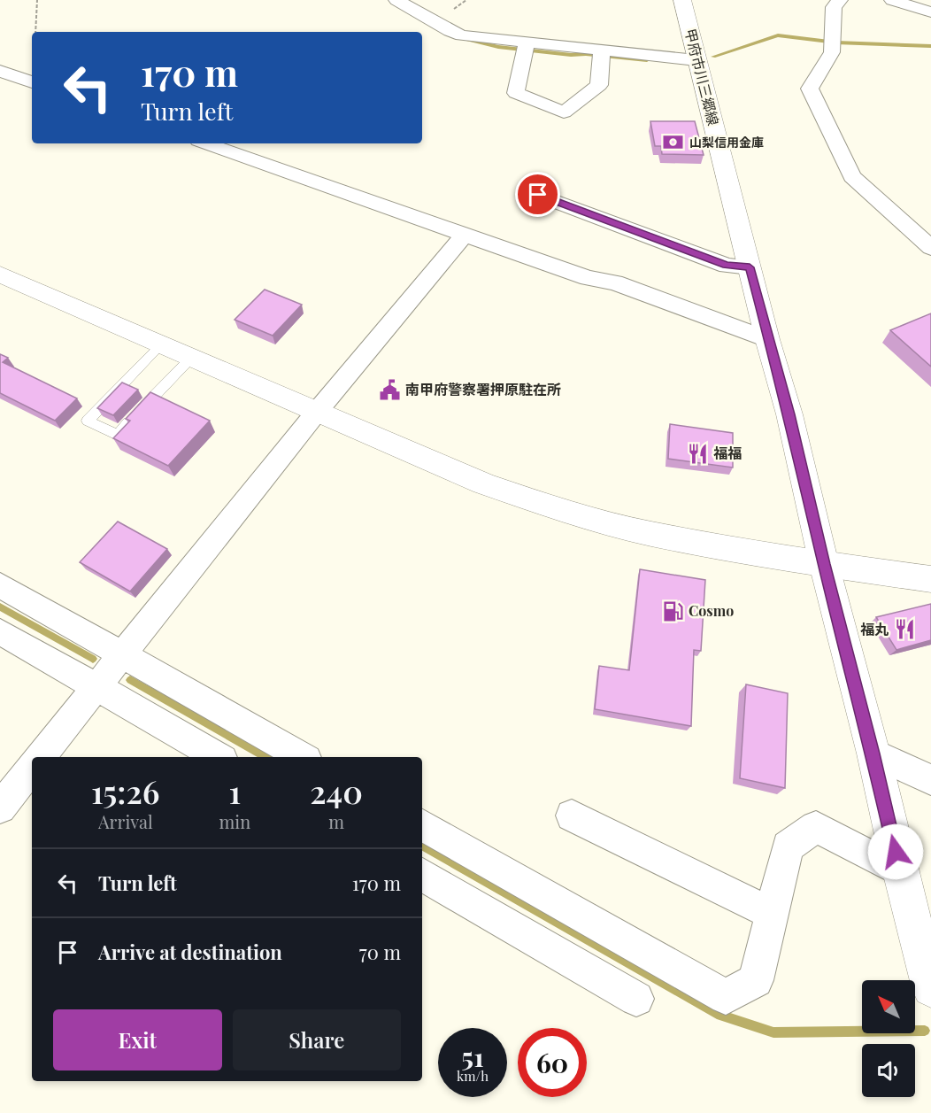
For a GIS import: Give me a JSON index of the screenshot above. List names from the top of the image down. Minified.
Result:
{"streets":{"main road":["甲府市川三郷線"]},"places":{"bank":["山梨信用金庫"],"public building":["南甲府警察署押原駐在所"],"restaurant":["福福","福丸"],"fuel station":["Cosmo"]},"north":"top left","page":{"turn":["170 m","Turn left"],"eta":["15:26","Arrival","1","min","240","m"],"list":[{"name":"Turn left","value":"170 m"},{"name":"Arrive at destination","value":"70 m"}],"buttons":["Exit","Share"],"speed":"51 km/h","limit":"60"}}
